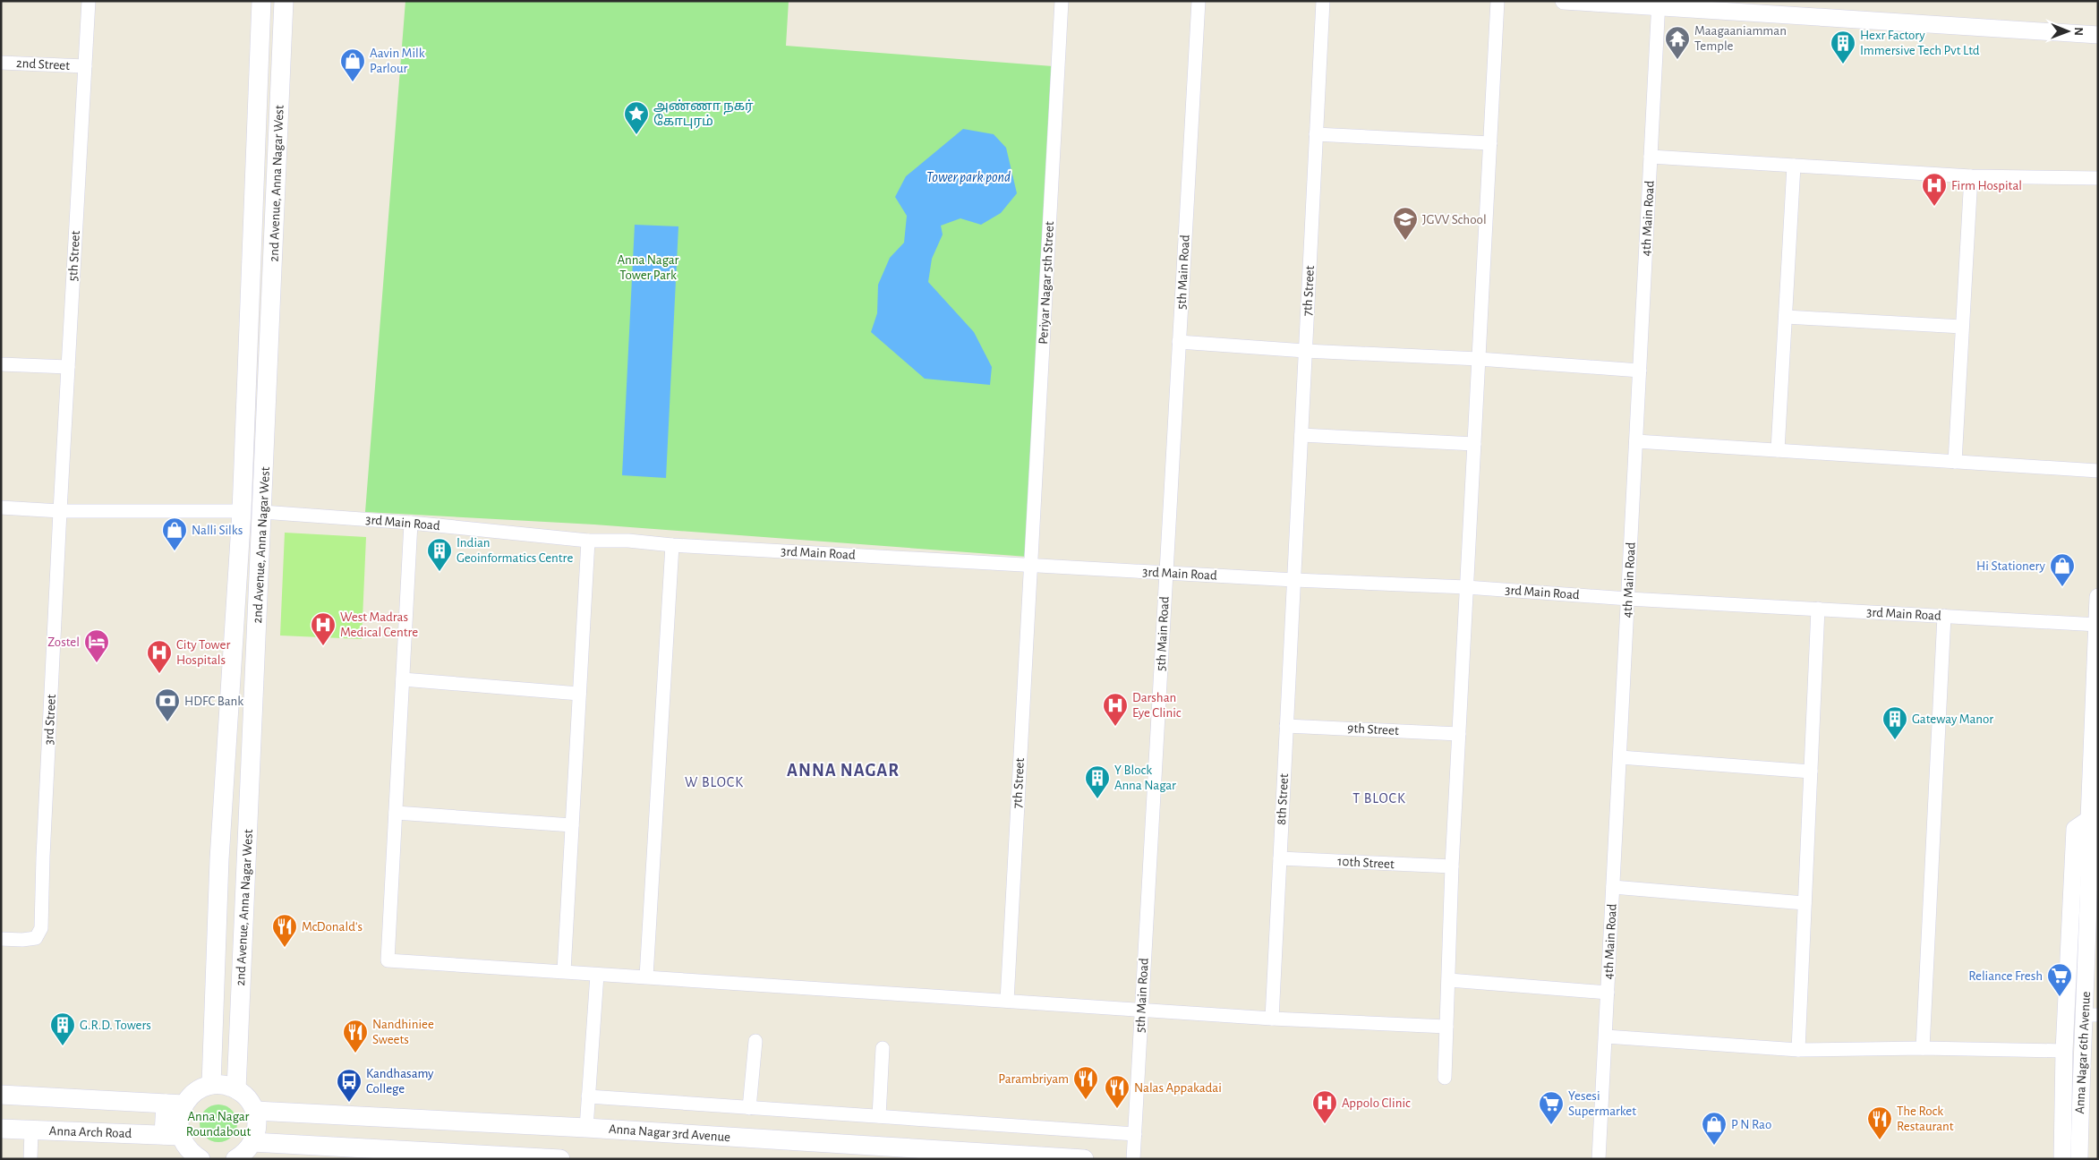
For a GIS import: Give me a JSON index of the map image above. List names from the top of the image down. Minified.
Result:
{"streets":{"main road":["2nd Avenue, Anna Nagar West","Anna Arch Road","Anna Nagar 3rd Avenue"],"street":["2nd Street","4th Main Road","5th Street","5th Main Road","Periyar Nagar 5th Street","7th Street","3rd Main Road","3rd Street","9th Street","8th Street","10th Street","Anna Nagar 6th Avenue"]},"crossings":[["2nd Street","5th Street"],["2nd Avenue, Anna Nagar West","3rd Main Road"],["4th Main Road","3rd Main Road"],["5th Street","3rd Street"],["5th Main Road","3rd Main Road"],["Periyar Nagar 5th Street","7th Street"],["Periyar Nagar 5th Street","3rd Main Road"],["7th Street","3rd Main Road"],["7th Street","8th Street"],["3rd Main Road","8th Street"],["3rd Main Road","Anna Nagar 6th Avenue"],["9th Street","8th Street"],["8th Street","10th Street"]],"districts":["ANNA NAGAR","W BLOCK","T BLOCK"],"water":["Tower park pond"],"parks":["Anna Nagar Tower Park","Anna Nagar Roundabout"],"places":{"temple":["Maagaaniamman Temple"],"building":["Hexr Factory Immersive Tech Pvt Ltd","Indian Geoinformatics Centre","Gateway Manor","Y Block Anna Nagar","G.R.D. Towers"],"shop":["Aavin Milk Parlour","Nalli Silks","Hi Stationery","P N Rao"],"place":["அண்ணா நகர் கோபுரம்"],"hospital":["Firm Hospital","West Madras Medical Centre","City Tower Hospitals","Darshan Eye Clinic","Appolo Clinic"],"school or university":["JGVV School"],"hotel":["Zostel"],"bank":["HDFC Bank"],"restaurant":["McDonald's","Nandhiniee Sweets","Parambriyam","Nalas Appakadai","The Rock Restaurant"],"supermarket":["Reliance Fresh","Yesesi Supermarket"],"bus stop":["Kandhasamy College"]},"north":"right"}
